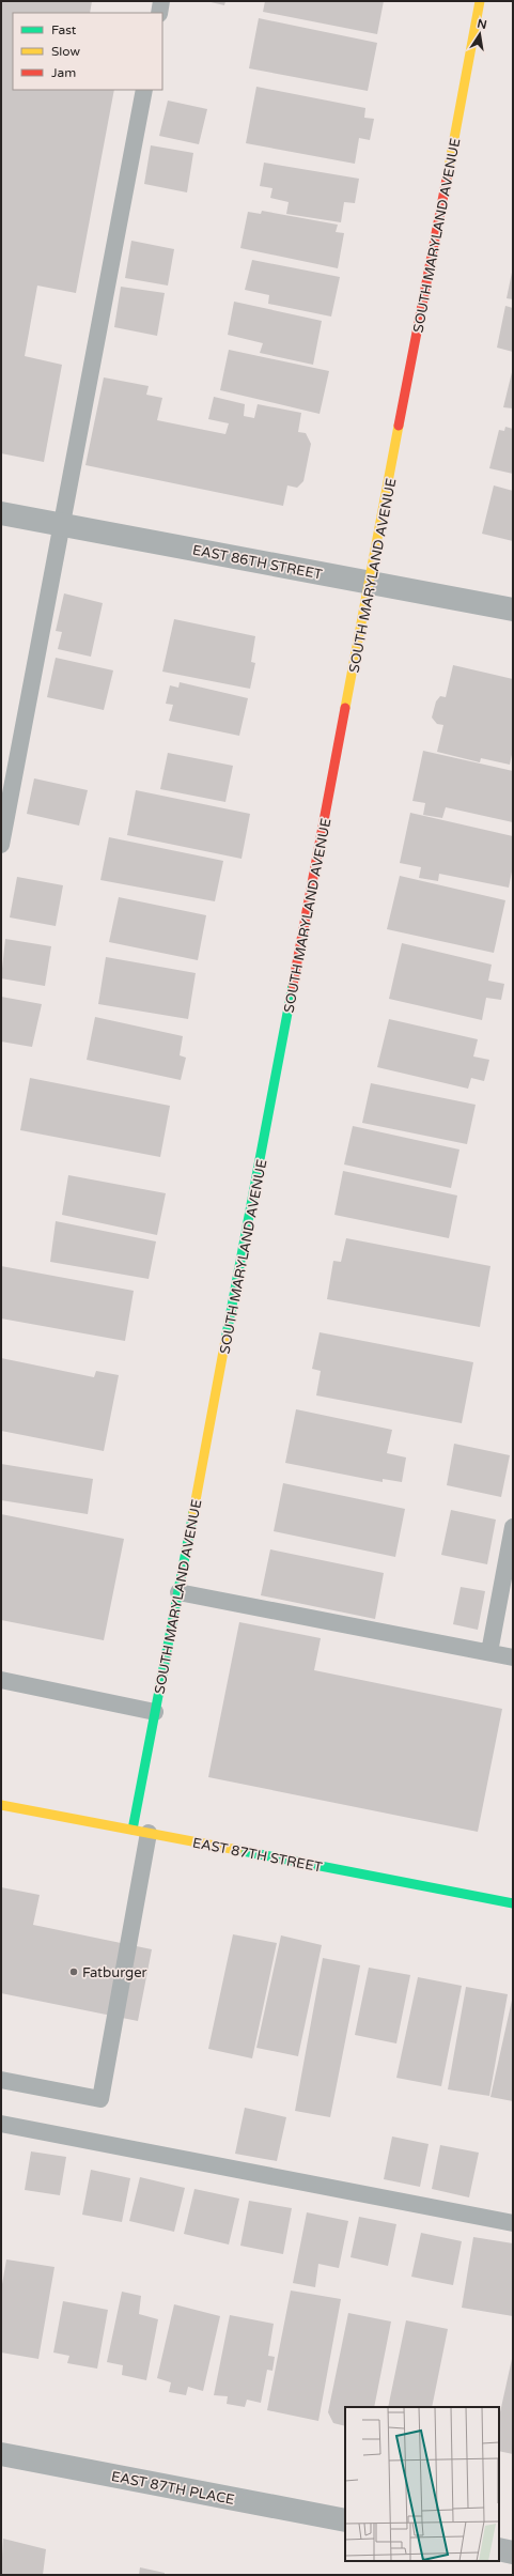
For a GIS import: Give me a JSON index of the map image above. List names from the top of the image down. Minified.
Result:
{"streets":{"street":["SOUTH MARYLAND AVENUE","EAST 86TH STREET","EAST 87TH STREET","EAST 87TH PLACE"]},"crossings":[["SOUTH MARYLAND AVENUE","EAST 86TH STREET"],["SOUTH MARYLAND AVENUE","EAST 87TH STREET"]],"places":["Fatburger"],"legend":["Fast","Slow","Jam"],"north":"top"}
